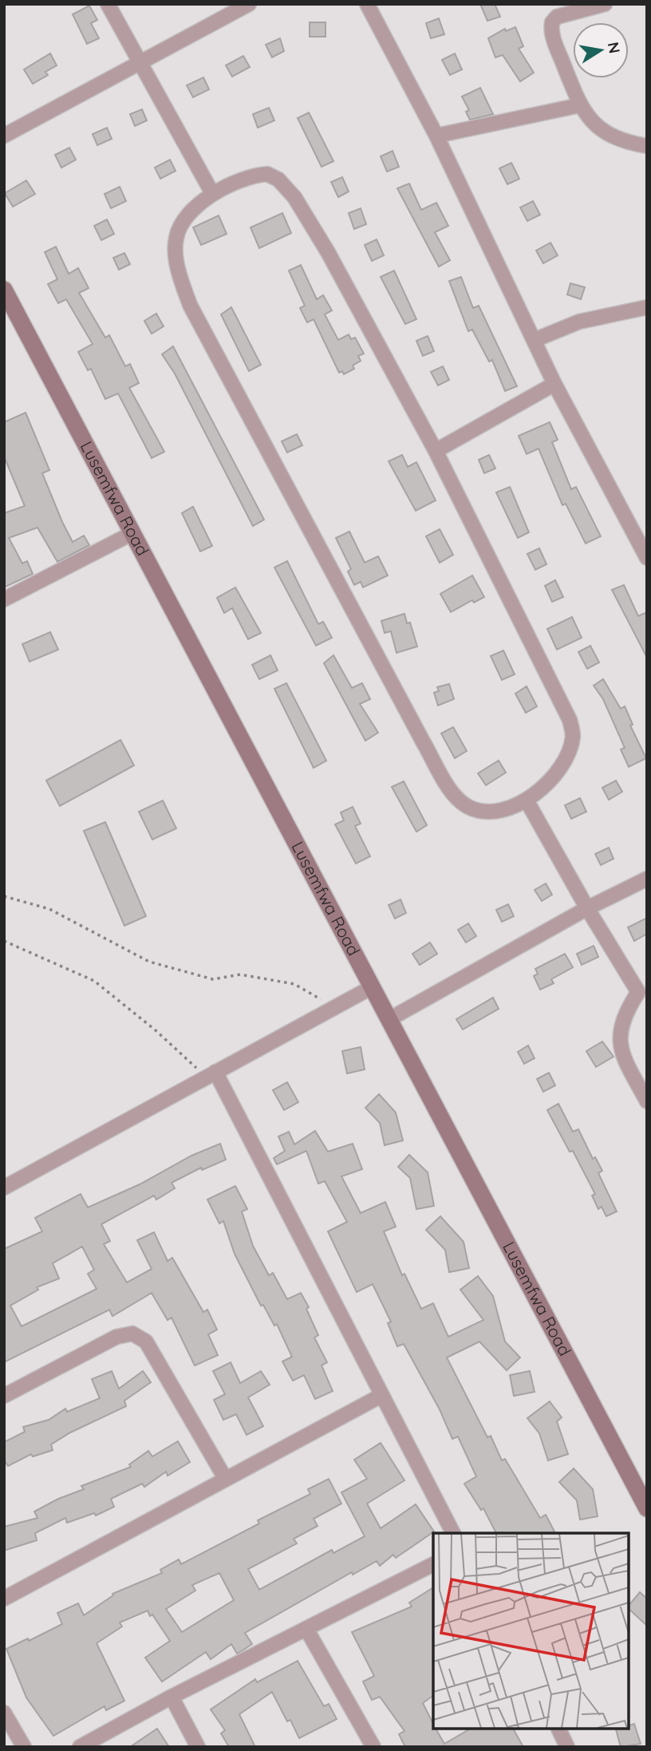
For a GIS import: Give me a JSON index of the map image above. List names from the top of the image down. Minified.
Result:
{"streets":{"street":["Lusemfwa Road"]},"north":"right"}
